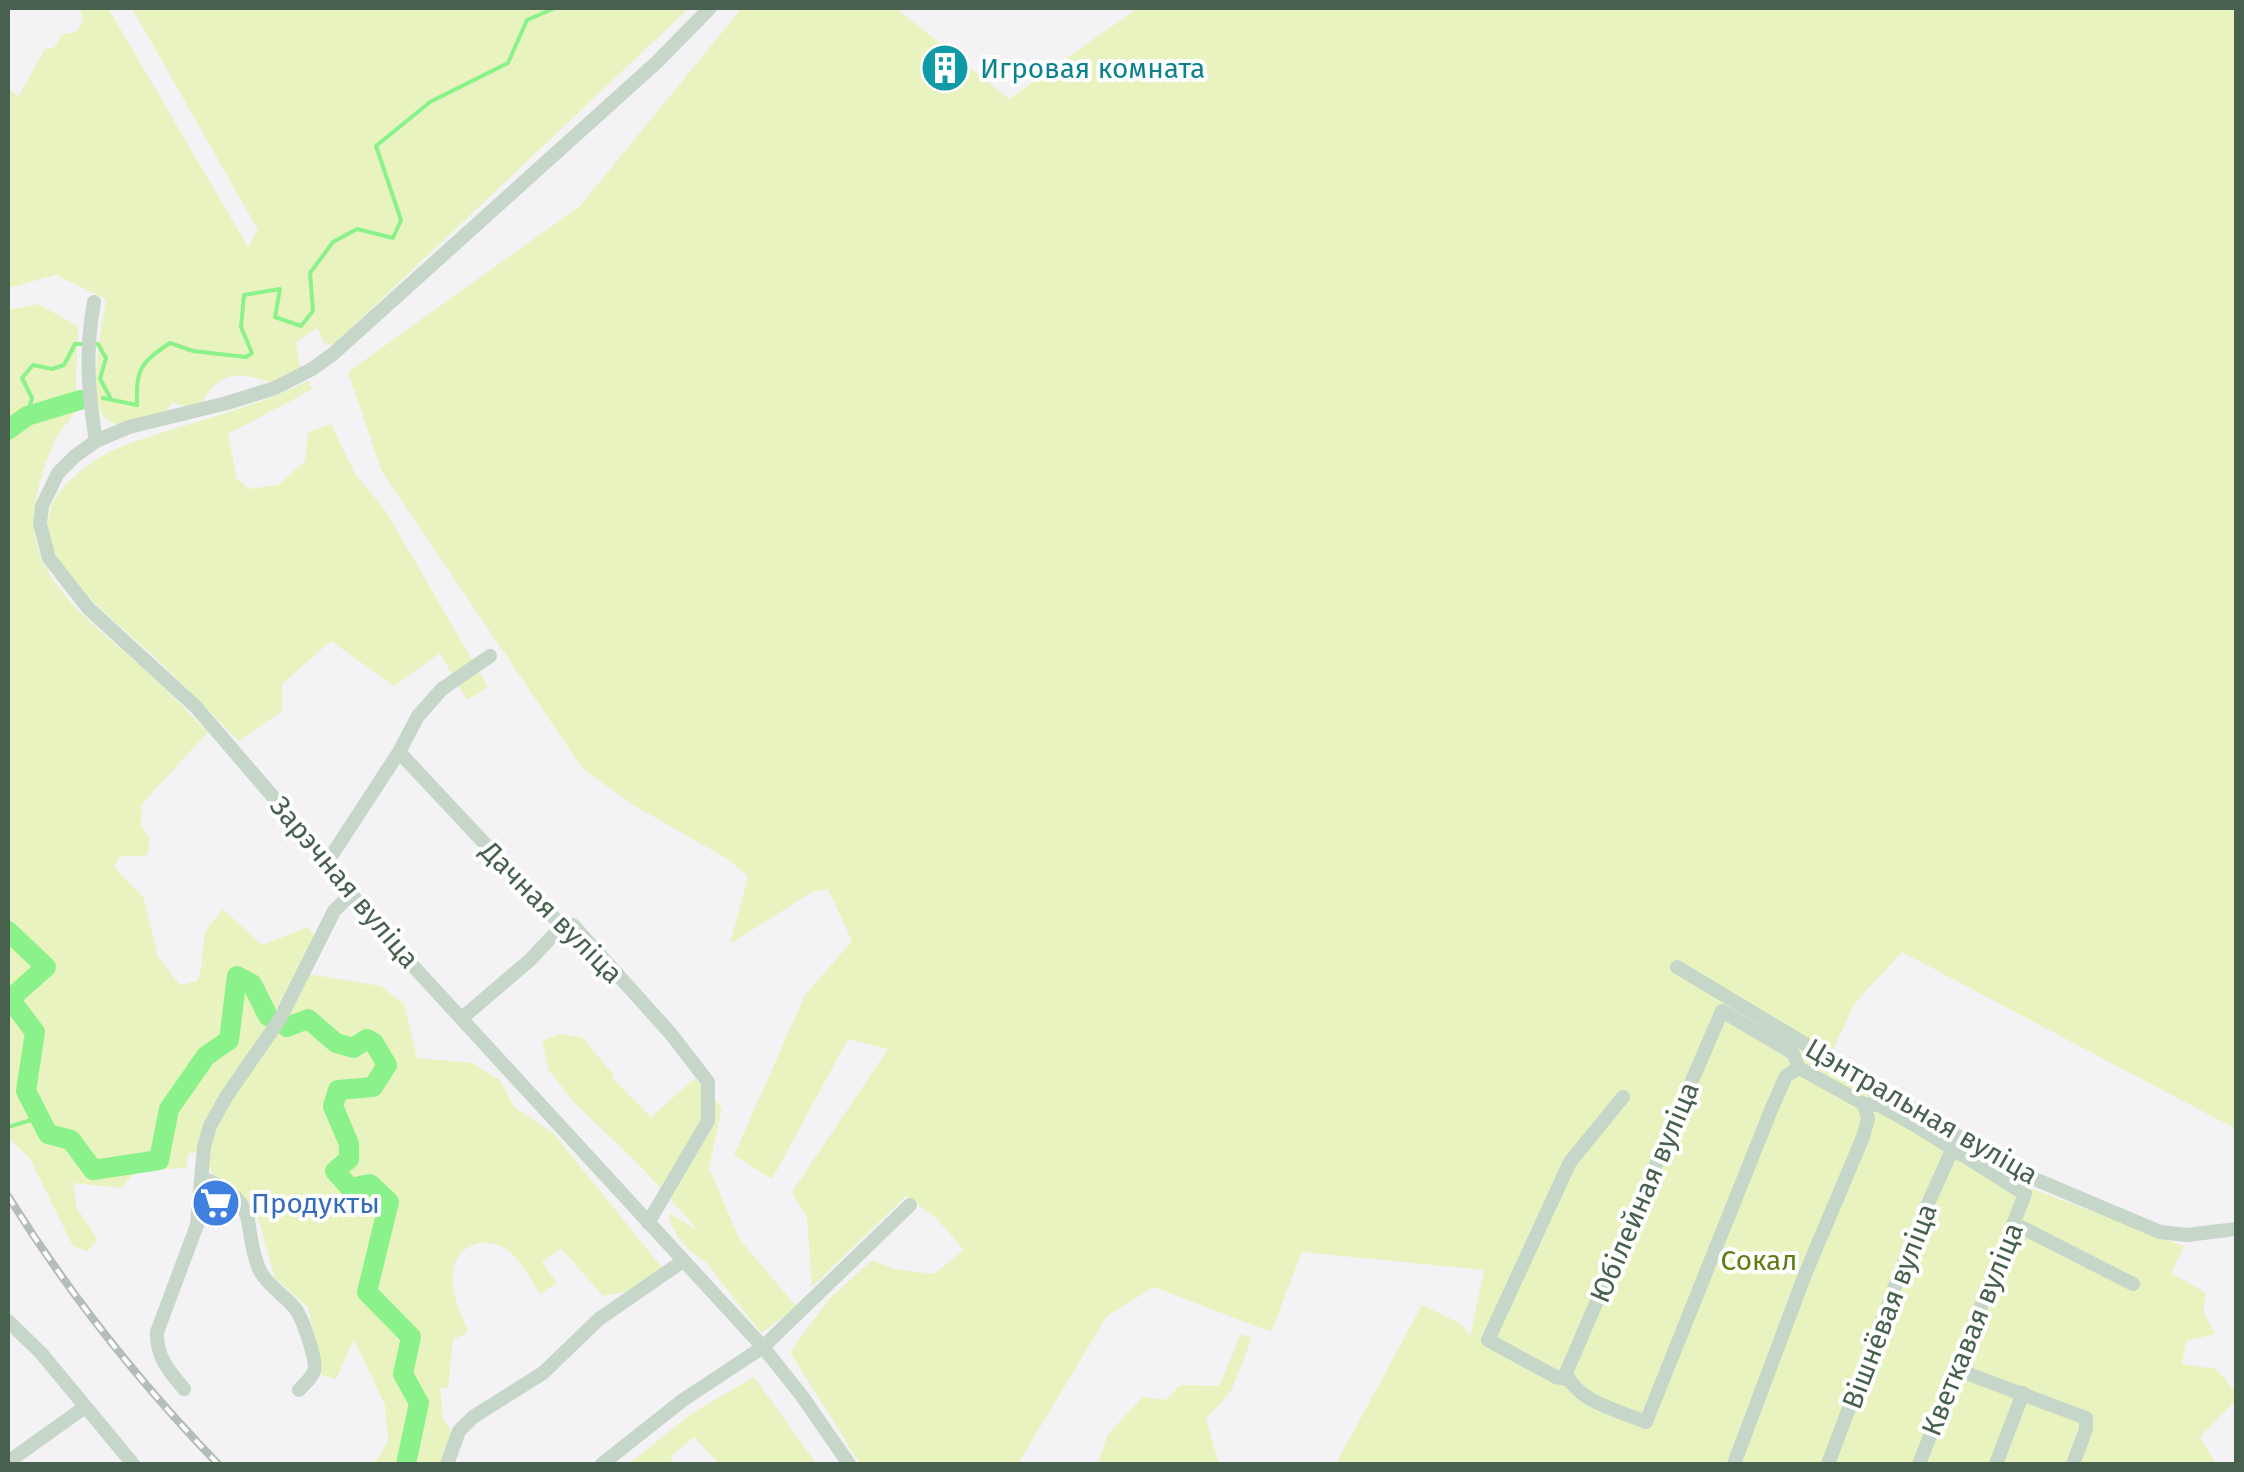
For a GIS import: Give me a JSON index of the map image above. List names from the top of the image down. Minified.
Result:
{"streets":{"street":["Зарэчная вуліца","Дачная вуліца","Цэнтральная вуліца","Юбілейная вуліца","Вішнёвая вуліца","Кветкавая вуліца"]},"crossings":[["Зарэчная вуліца","Дачная вуліца"],["Вішнёвая вуліца","Кветкавая вуліца"]],"parks":["Сокал"],"places":{"building":["Игровая комната"],"supermarket":["Продукты"]}}
